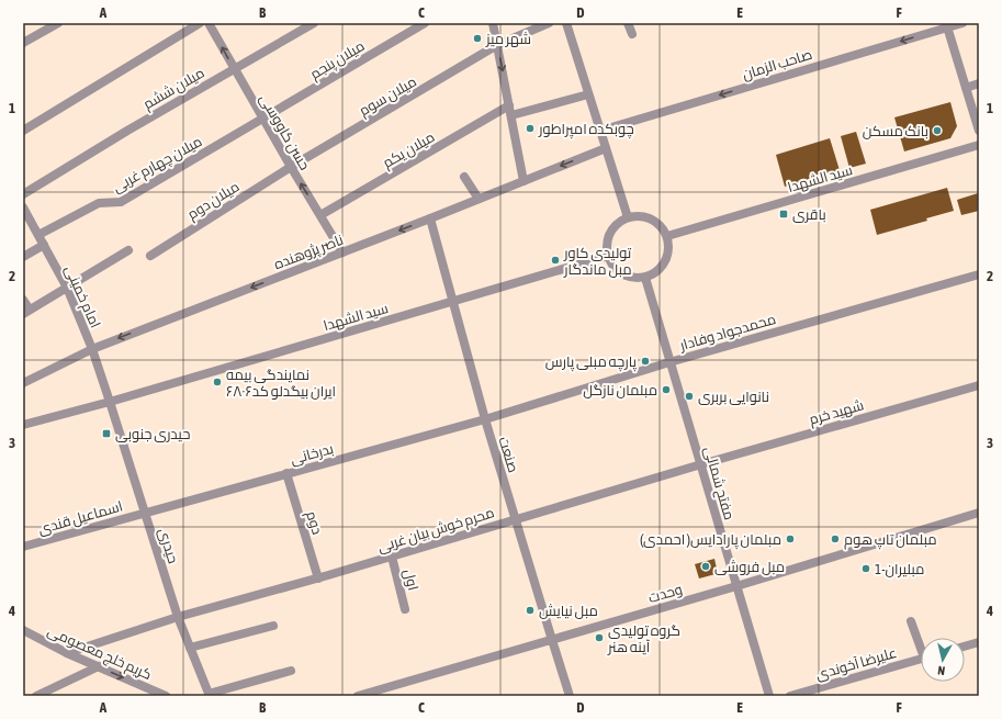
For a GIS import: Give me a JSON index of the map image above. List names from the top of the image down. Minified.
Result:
{"streets":{"street":["میلان پنجم","صاحب الزمان","میلان ششم","میلان سوم","حسن کاووسی","میلان یکم","میلان چهارم غربی","سید الشهدا","میلان دوم","ناصر پژوهنده","امام خمینی","محمدجواد وفادار","شهید خرم","بدرخانی","صنعت","مفتح شمالی","اسماعیل قندی","دوم","محرم خوش بیان غربی","حیدری","اول","وحدت","کریم خلج معصومی","علیرضا آخوندی"]},"crossings":[["میلان پنجم","حسن کاووسی"],["میلان پنجم","میلان چهارم غربی"],["میلان ششم","حسن کاووسی"],["میلان سوم","حسن کاووسی"],["میلان سوم","میلان دوم"],["حسن کاووسی","میلان یکم"],["حسن کاووسی","میلان چهارم غربی"],["حسن کاووسی","میلان دوم"],["حسن کاووسی","ناصر پژوهنده"],["میلان چهارم غربی","امام خمینی"],["سید الشهدا","امام خمینی"],["سید الشهدا","صنعت"],["سید الشهدا","مفتح شمالی"],["سید الشهدا","حیدری"],["ناصر پژوهنده","امام خمینی"],["ناصر پژوهنده","صنعت"],["امام خمینی","حیدری"],["محمدجواد وفادار","بدرخانی"],["محمدجواد وفادار","صنعت"],["محمدجواد وفادار","مفتح شمالی"],["شهید خرم","مفتح شمالی"],["شهید خرم","محرم خوش بیان غربی"],["بدرخانی","صنعت"],["بدرخانی","اسماعیل قندی"],["بدرخانی","دوم"],["بدرخانی","حیدری"],["صنعت","محرم خوش بیان غربی"],["صنعت","وحدت"],["مفتح شمالی","محرم خوش بیان غربی"],["مفتح شمالی","وحدت"],["اسماعیل قندی","حیدری"],["دوم","محرم خوش بیان غربی"],["محرم خوش بیان غربی","حیدری"],["محرم خوش بیان غربی","اول"],["محرم خوش بیان غربی","کریم خلج معصومی"]],"one_way":["صاحب الزمان","حسن کاووسی","کریم خلج معصومی"],"places":{"other":["شهر میز","چوبکده امپراطور","بانک مسکن","تولیدی کاور مبل ماندگار","پارچه مبلی پارس","نمایندگی بیمه ایران بیگدلو کد۶۸۰۶","مبلمان نازگل","نانوایی بربری","مبلمان پارادایس( احمدی)","مبلمان تاپ هوم","مبل فروشی","مبلیران-1","مبل نیایش","گروه تولیدی آینه هنر"],"transit":["باقری","حیدری جنوبی"]},"north":"bottom","grid":{"columns":["A","B","C","D","E","F"],"rows":["1","2","3","4"]}}
